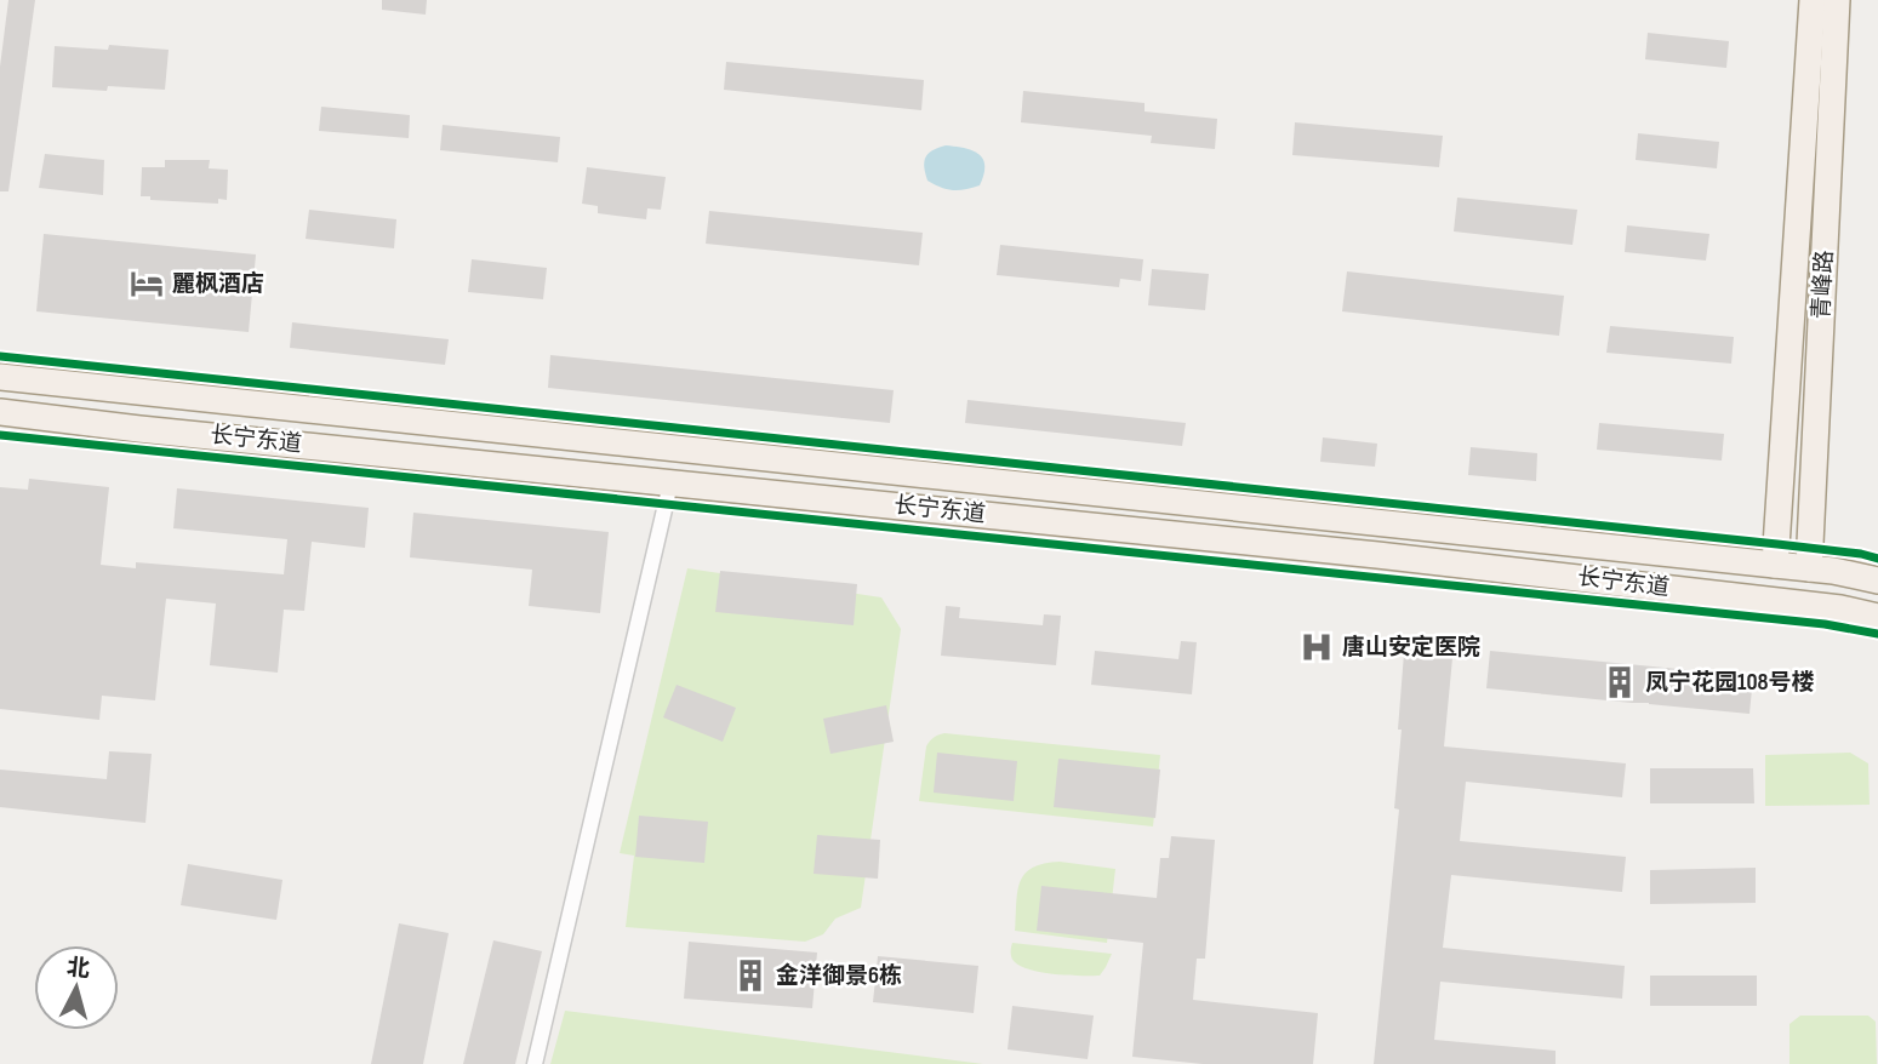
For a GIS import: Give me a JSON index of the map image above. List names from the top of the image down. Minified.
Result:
{"streets":{"main road":["青峰路","长宁东道"]},"crossings":[["青峰路","长宁东道"]],"places":{"hotel":["麗枫酒店"],"hospital":["唐山安定医院"],"building":["凤宁花园108号楼","金洋御景6栋"]},"north":"top"}
